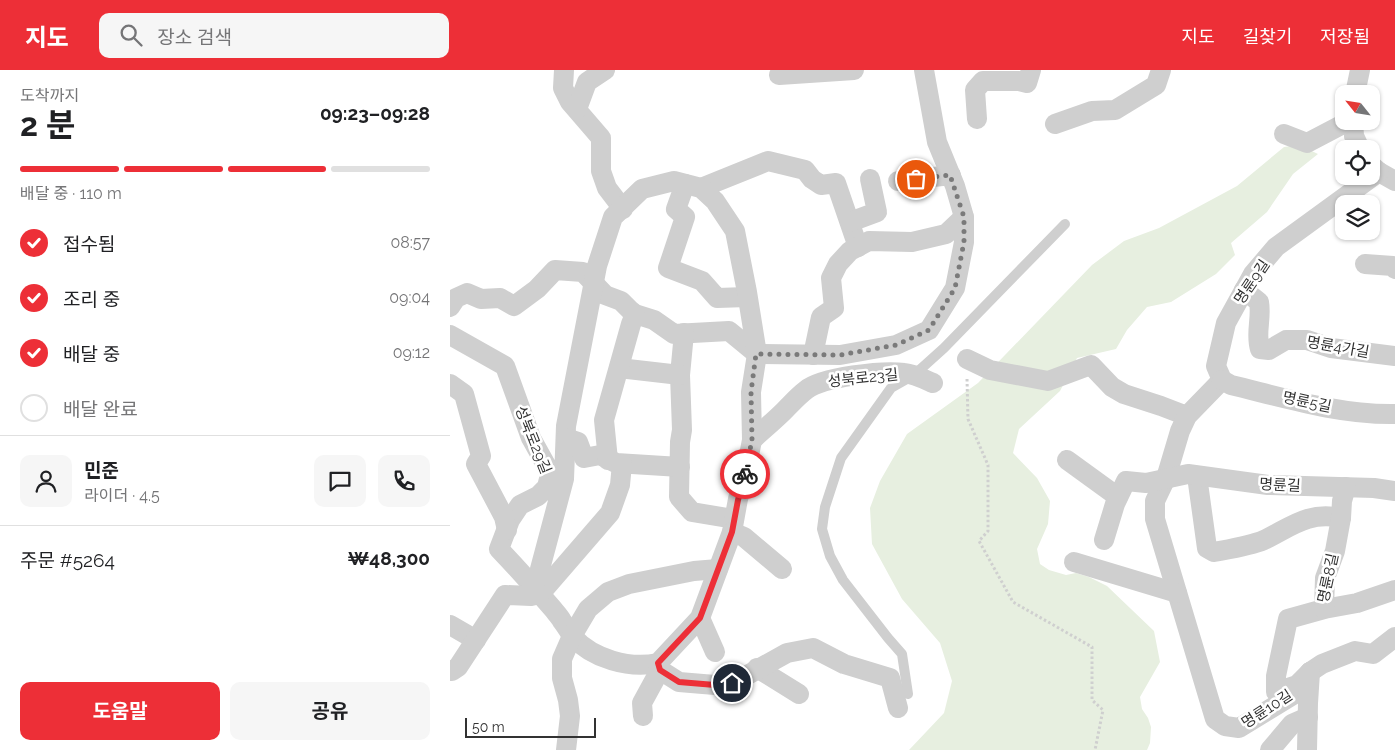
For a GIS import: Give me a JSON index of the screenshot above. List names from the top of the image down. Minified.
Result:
{"streets":{"street":["명륜9길","명륜4가길","성북로23길","명륜5길","성북로29길","명륜길","명륜8길","명륜10길"]},"crossings":[["명륜9길","명륜4가길"],["명륜9길","명륜5길"],["명륜길","명륜8길"],["명륜길","명륜10길"],["명륜8길","명륜10길"]],"scale_bar":"50 m","north":"top left","page":{"header":"지도","search":"장소 검색","nav":["지도","길찾기","저장됨"],"heading":["2 분","도착까지","09:23–09:28"],"panel":["민준","라이더 · 4.5","주문 #5264","₩48,300"],"bar":"배달 중 · 110 m","list":[["접수됨","08:57"],["조리 중","09:04"],["배달 중","09:12"],"배달 완료"],"buttons":["도움말","공유"],"scale":"50 m"}}
